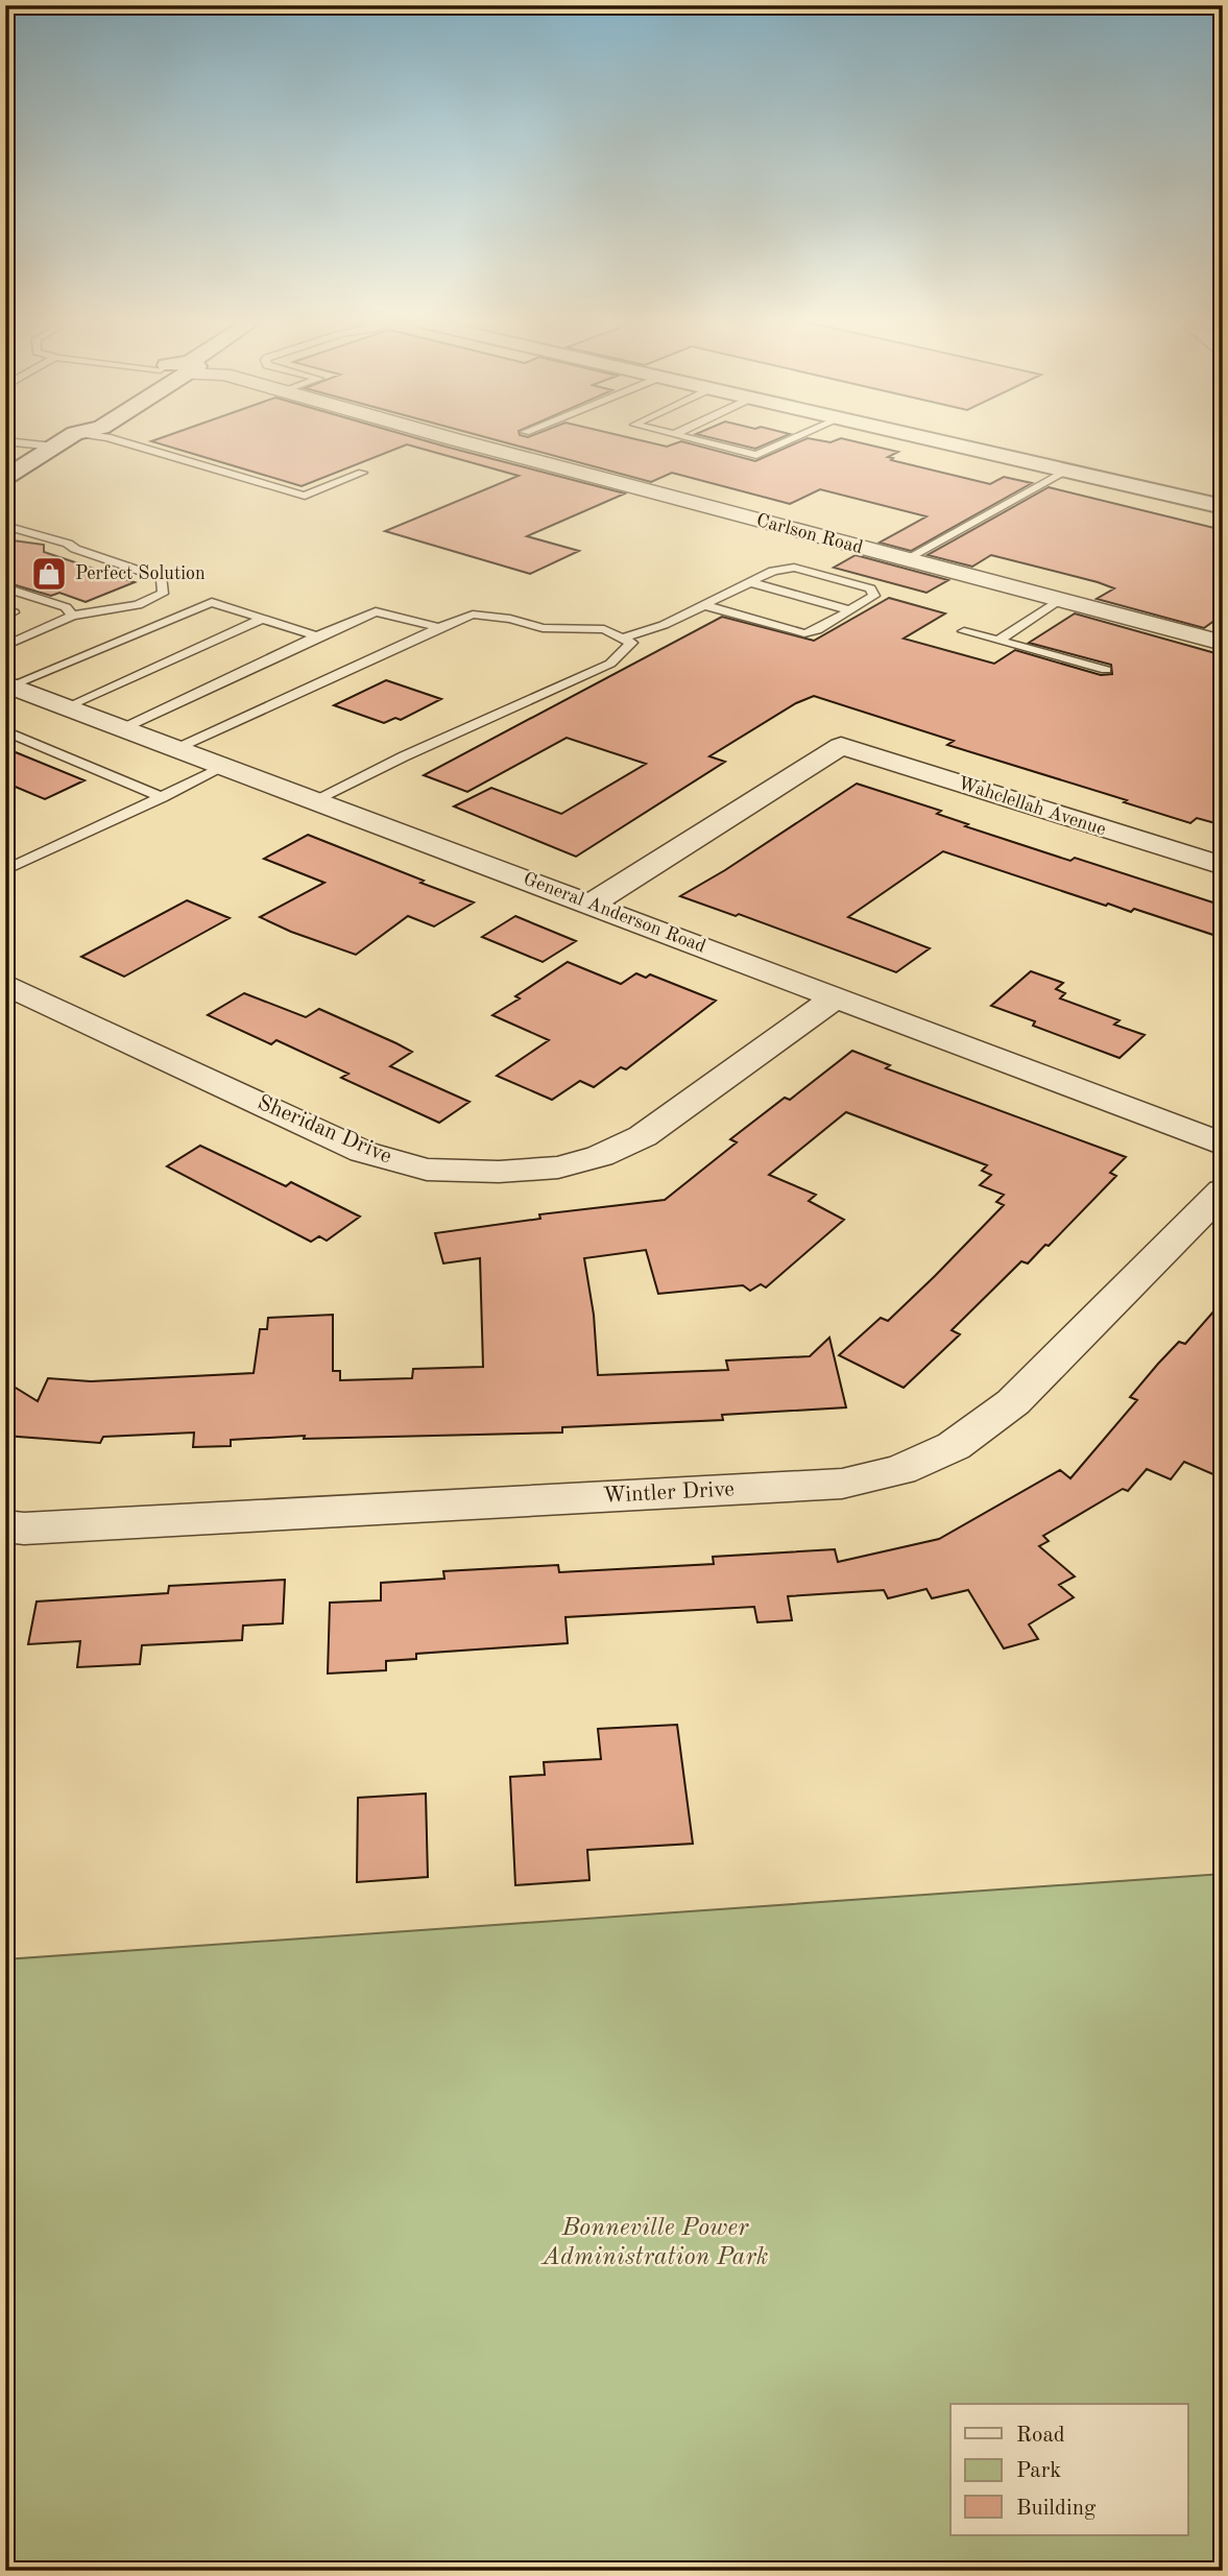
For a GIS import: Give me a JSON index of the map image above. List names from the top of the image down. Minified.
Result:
{"streets":{"street":["Carlson Road","Wahclellah Avenue","General Anderson Road","Sheridan Drive","Wintler Drive"]},"crossings":[["Wahclellah Avenue","General Anderson Road"],["General Anderson Road","Sheridan Drive"]],"parks":["Bonneville Power Administration Park"],"places":{"shop":["Perfect Solution"]},"legend":["Road","Park","Building"]}
